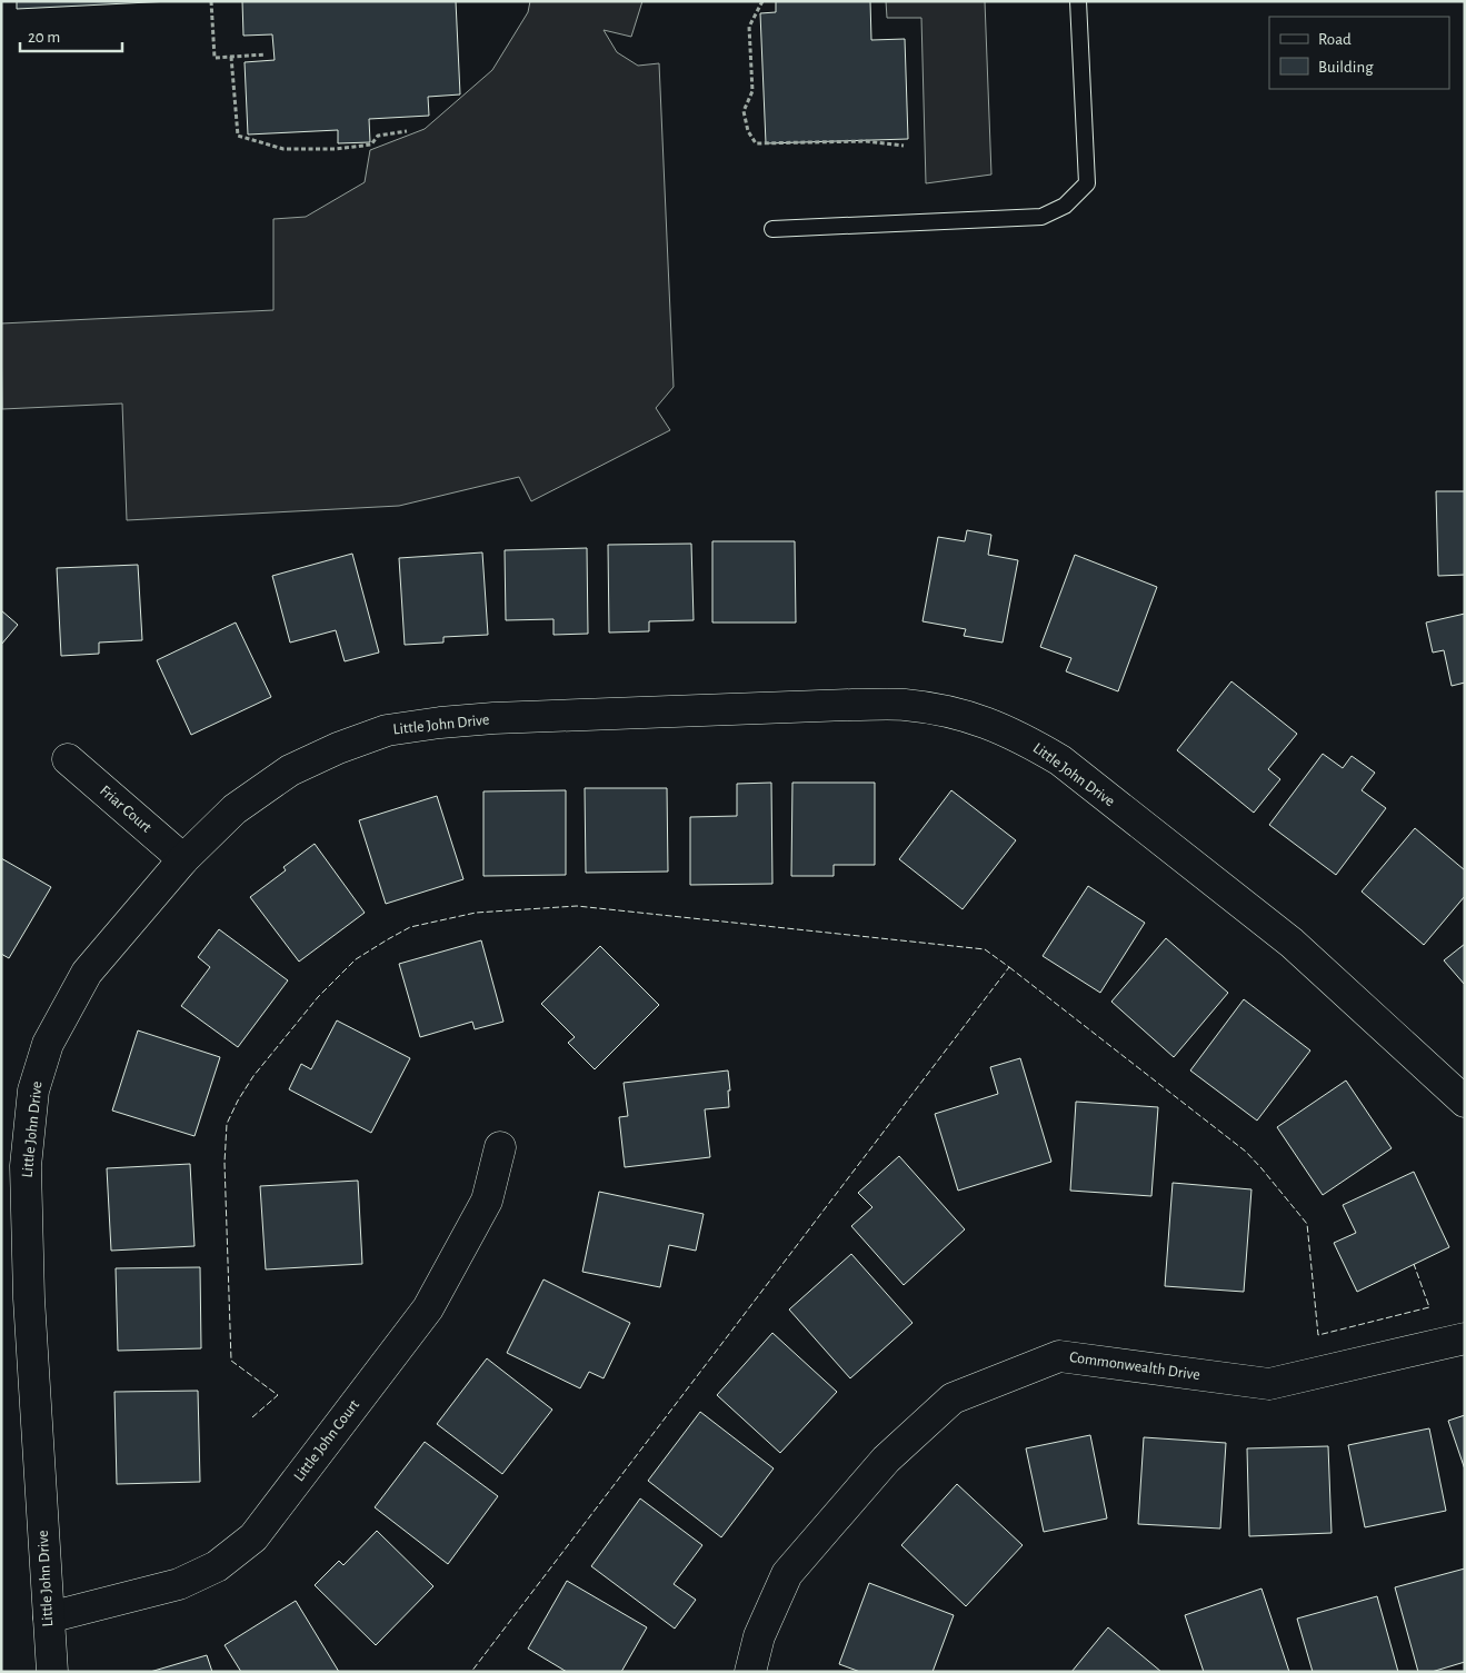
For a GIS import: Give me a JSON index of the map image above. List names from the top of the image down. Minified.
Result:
{"streets":{"street":["Little John Drive","Friar Court","Commonwealth Drive","Little John Court"]},"crossings":[["Little John Drive","Friar Court"],["Little John Drive","Little John Court"]],"legend":["Road","Building"],"scale_bar":"20 m"}
